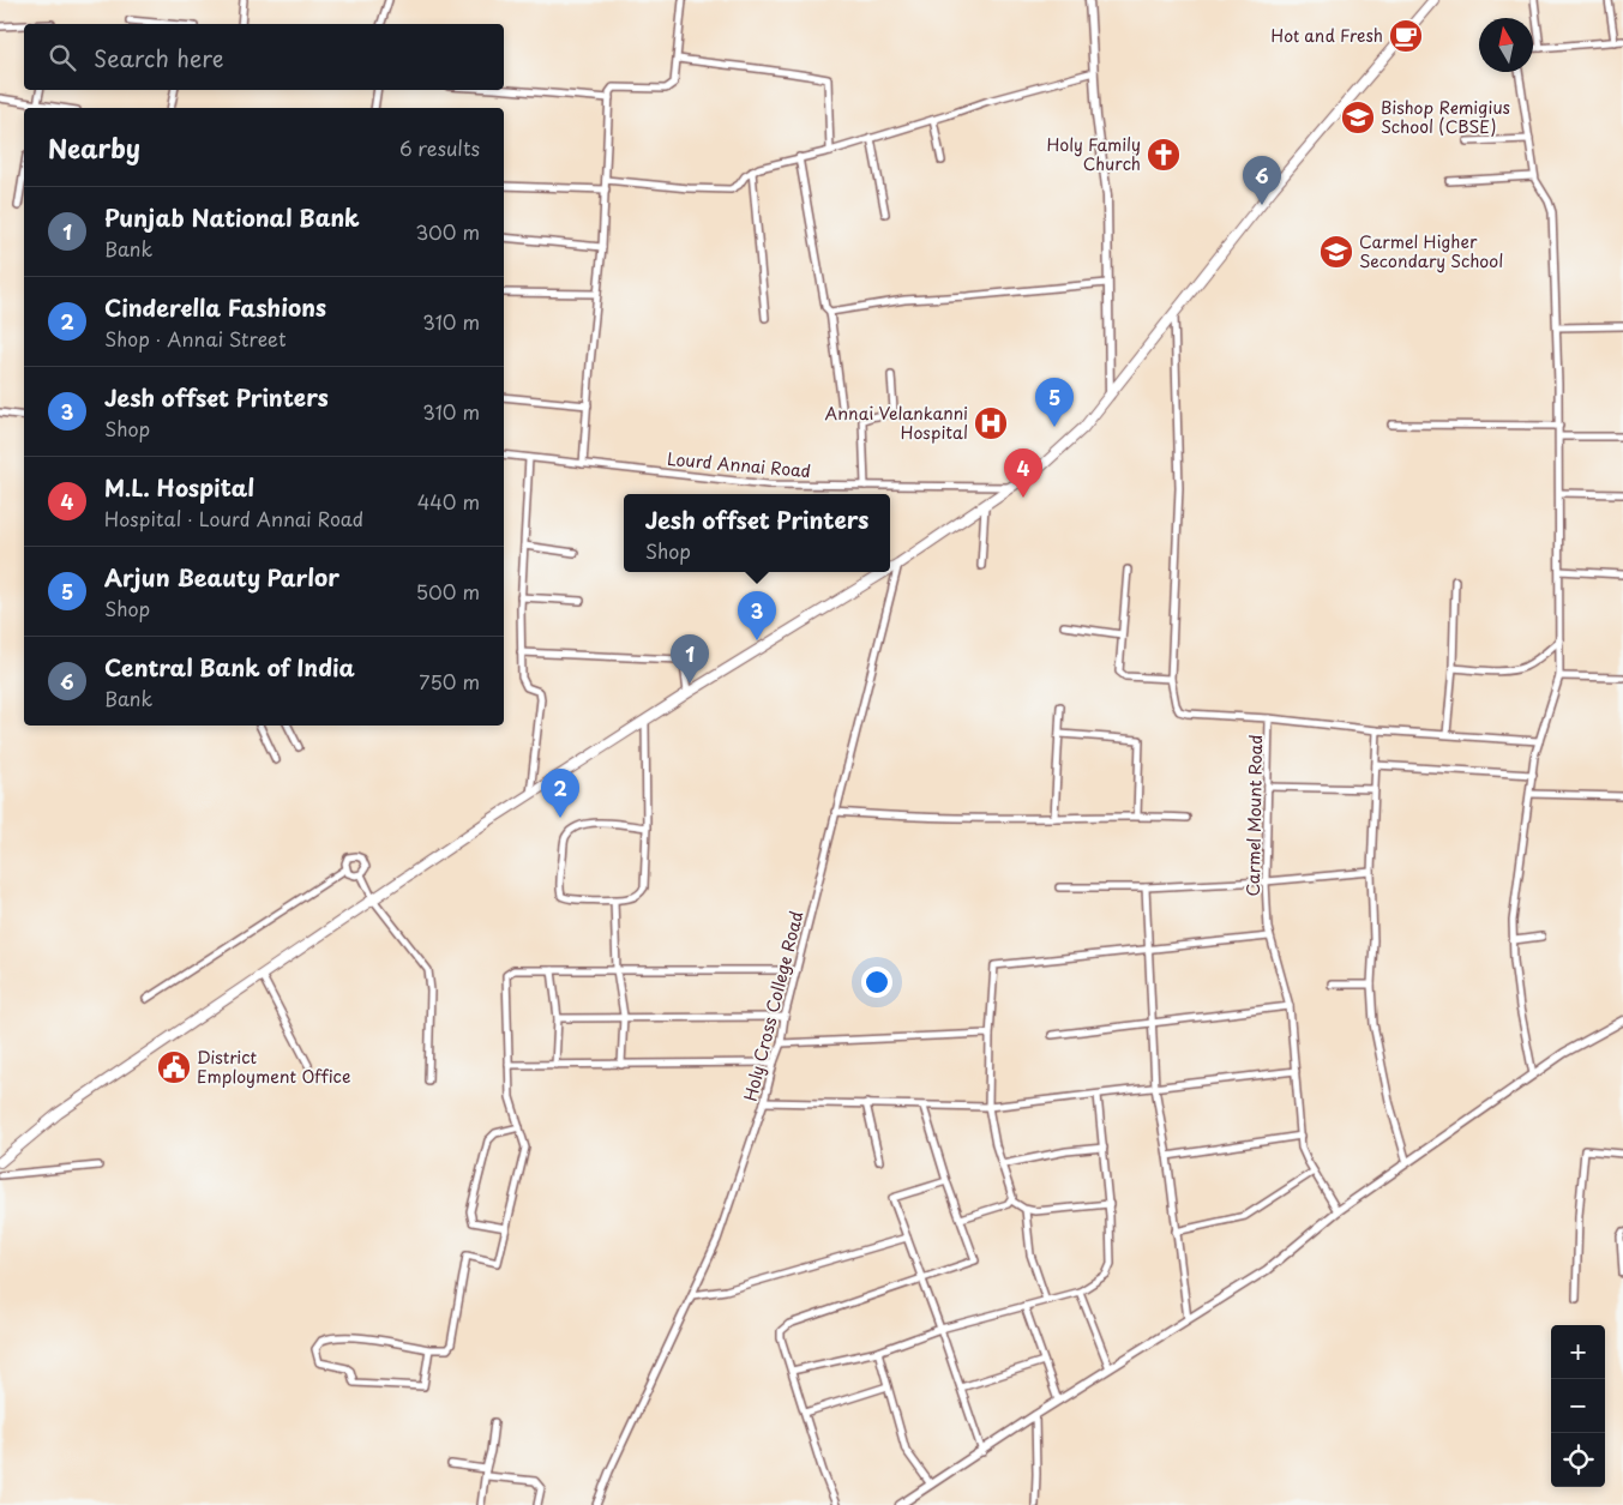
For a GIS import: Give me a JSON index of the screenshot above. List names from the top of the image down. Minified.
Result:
{"streets":{"street":["Lourd Annai Road","Carmel Mount Road","Holy Cross College Road"]},"places":{"cafe":["Hot and Fresh"],"school or university":["Bishop Remigius School (CBSE)","Carmel Higher Secondary School"],"church":["Holy Family Church"],"hospital":["Annai Velankanni Hospital"],"public building":["District Employment Office"]},"north":"top","page":{"search":"Search here","heading":["Nearby","6 results"],"pins":["6","5","4","3","1","2"],"list":[{"mark":"1","name":"Punjab National Bank","note":"Bank","value":"300 m"},{"mark":"2","name":"Cinderella Fashions","note":"Shop · Annai Street","value":"310 m"},{"mark":"3","name":"Jesh offset Printers","note":"Shop","value":"310 m"},{"mark":"4","name":"M.L. Hospital","note":"Hospital · Lourd Annai Road","value":"440 m"},{"mark":"5","name":"Arjun Beauty Parlor","note":"Shop","value":"500 m"},{"mark":"6","name":"Central Bank of India","note":"Bank","value":"750 m"}],"popup":["Jesh offset Printers","Shop"],"map_buttons":["+","−"]}}
